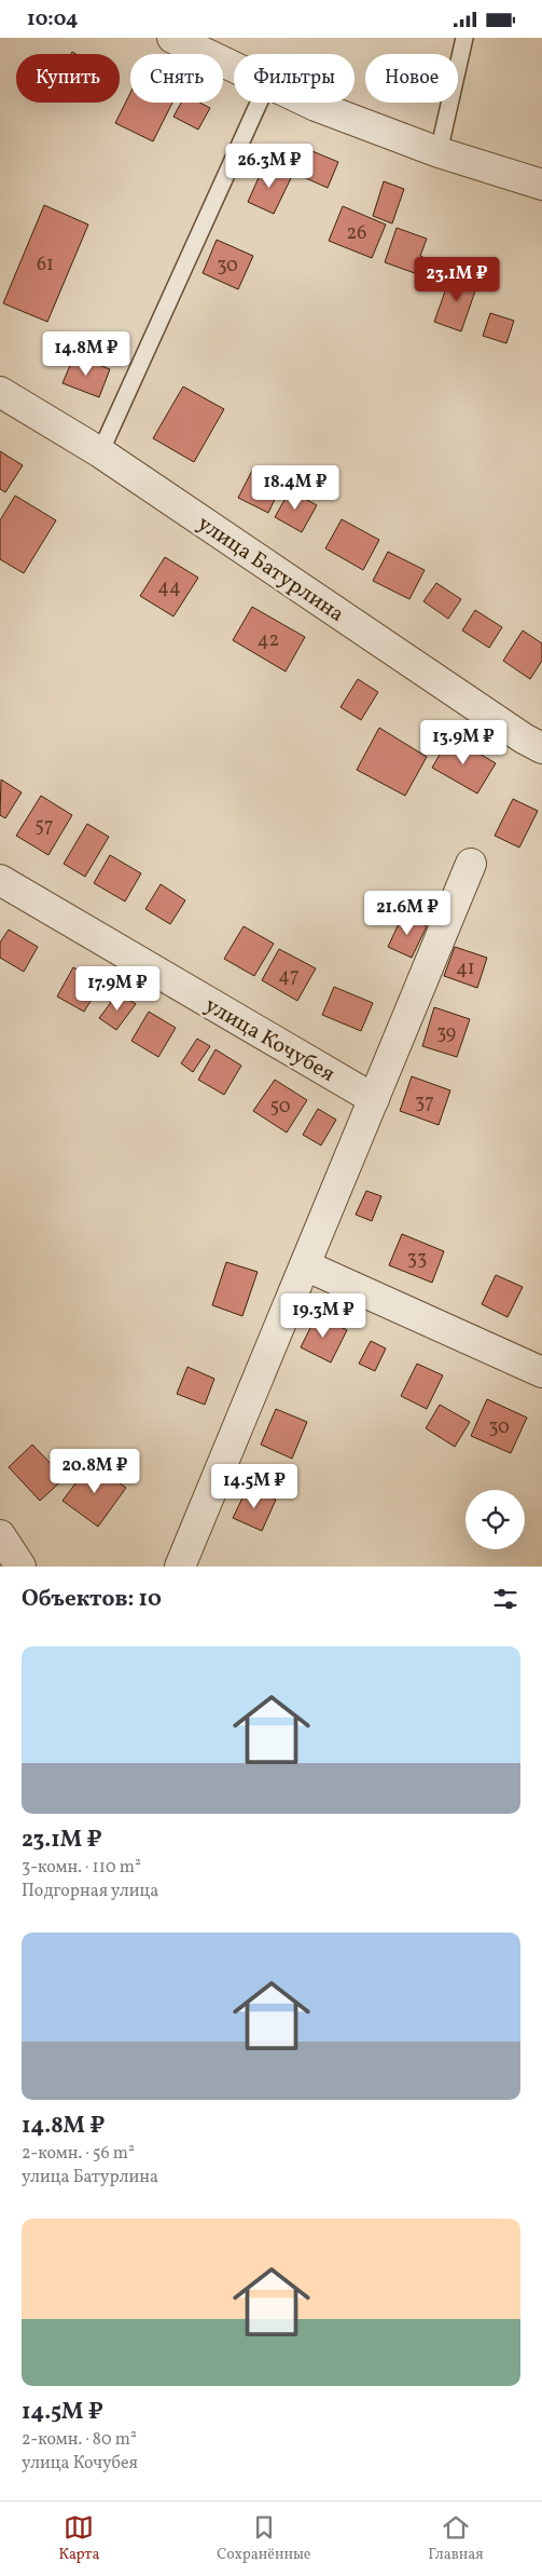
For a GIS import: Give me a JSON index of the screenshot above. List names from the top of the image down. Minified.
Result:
{"streets":{"street":["улица Батурлина","улица Кочубея"]},"house_numbers":["26","61","30","44","42","57","41","47","39","37","50","33","30"],"page":{"status":"10:04","chip":["Купить","Снять","Фильтры","Новое"],"price":["26.3M ₽","23.1M ₽","14.8M ₽","18.4M ₽","13.9M ₽","21.6M ₽","17.9M ₽","19.3M ₽","20.8M ₽","14.5M ₽"],"heading":"Объектов: 10","list":[{"name":"23.1M ₽","note":"3-комн. · 110 m² · Подгорная улица"},{"name":"14.8M ₽","note":"2-комн. · 56 m² · улица Батурлина"},{"name":"14.5M ₽","note":"2-комн. · 80 m² · улица Кочубея"}],"tabs":["Карта","Сохранённые","Главная"]}}
